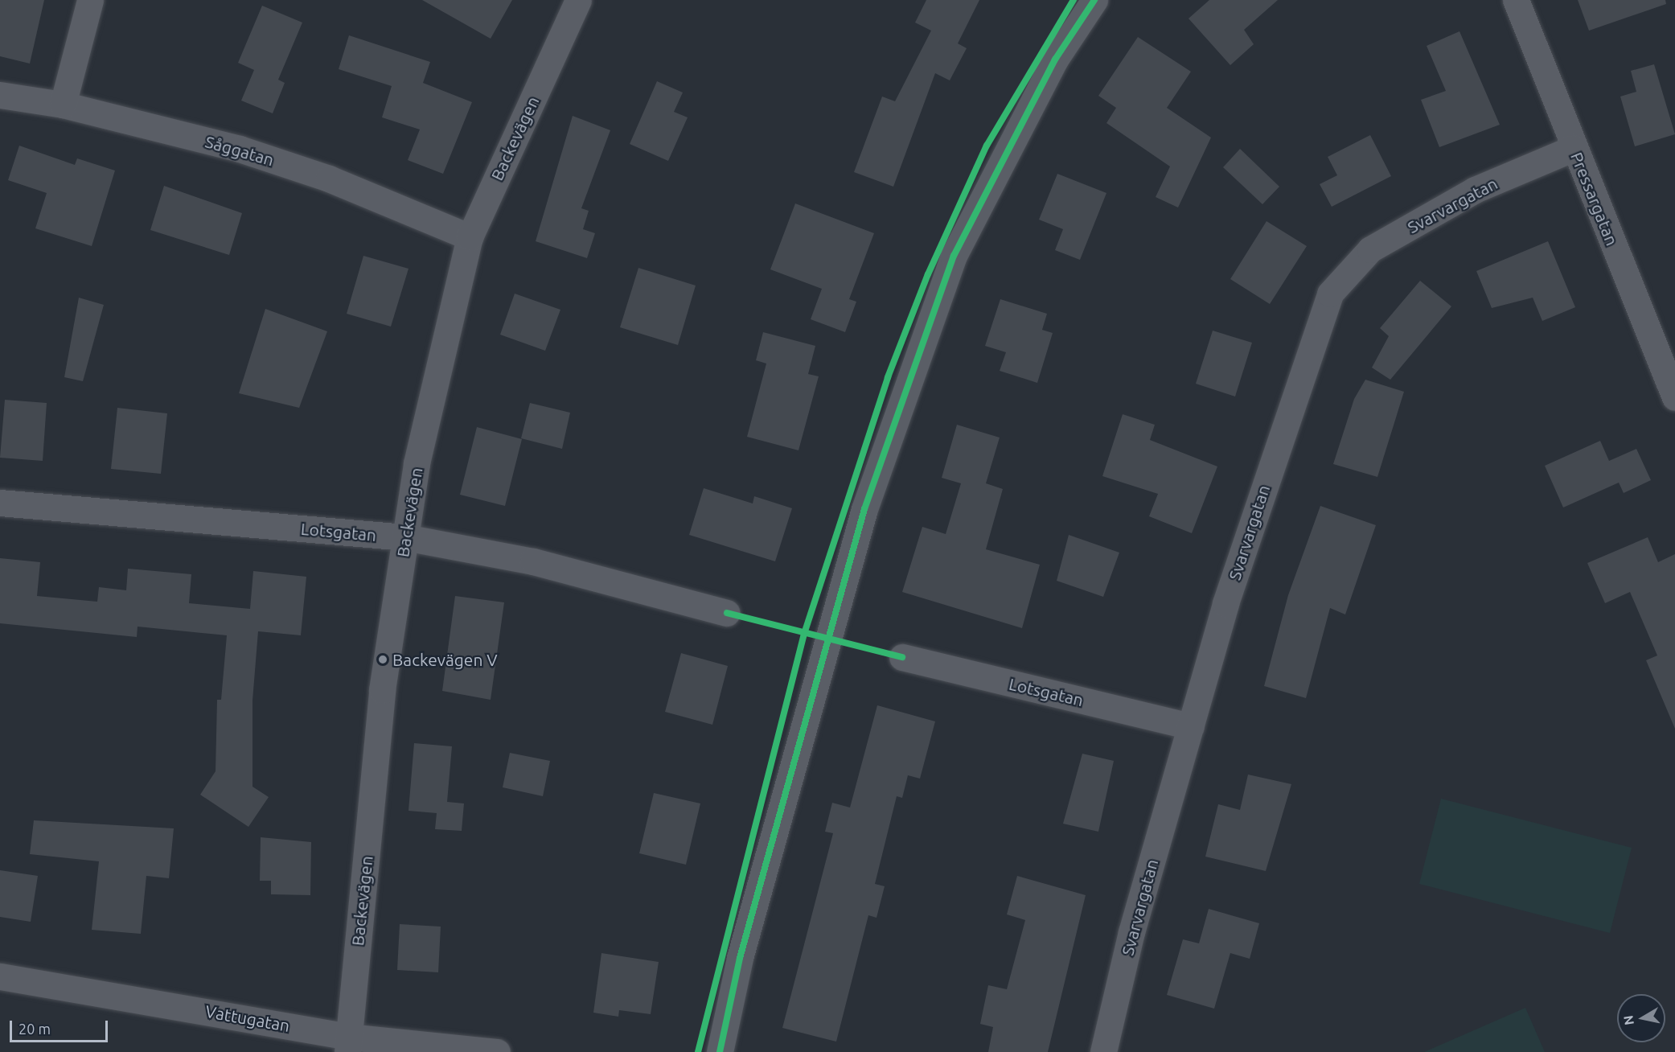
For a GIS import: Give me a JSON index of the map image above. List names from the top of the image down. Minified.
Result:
{"streets":{"street":["Backevägen","Såggatan","Pressargatan","Svarvargatan","Lotsgatan","Vattugatan"]},"crossings":[["Backevägen","Såggatan"],["Backevägen","Lotsgatan"],["Backevägen","Vattugatan"],["Pressargatan","Svarvargatan"],["Svarvargatan","Lotsgatan"]],"places":["Backevägen V"],"scale_bar":"20 m","north":"left"}
